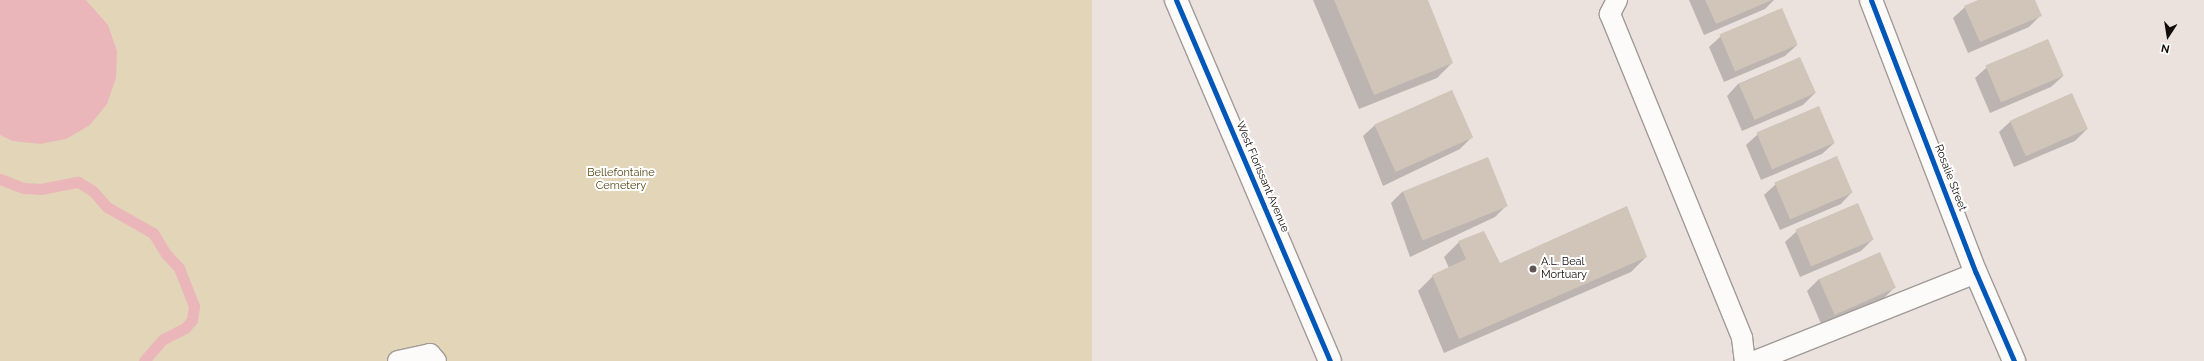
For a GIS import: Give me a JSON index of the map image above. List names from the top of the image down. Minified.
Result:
{"streets":{"main road":["West Florissant Avenue","Rosalie Street"]},"parks":["Bellefontaine Cemetery"],"places":["A.L. Beal Mortuary"],"north":"bottom"}
